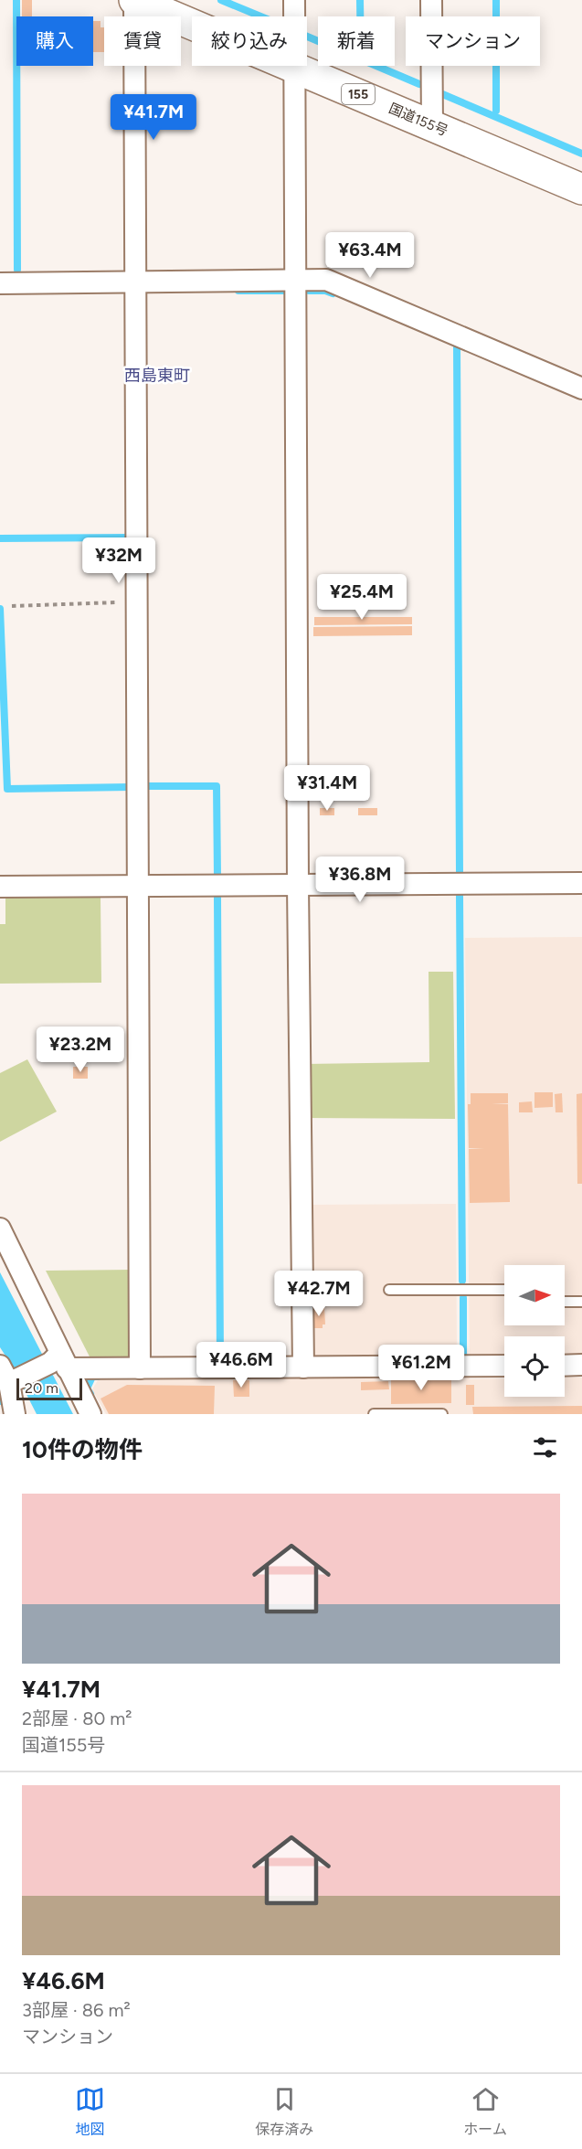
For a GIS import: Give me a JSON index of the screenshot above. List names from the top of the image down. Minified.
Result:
{"streets":{"highway":["155","国道155号"]},"districts":["西島東町"],"scale_bar":"20 m","north":"right","page":{"chip":["購入","賃貸","絞り込み","新着","マンション"],"price":["¥41.7M","¥63.4M","¥32M","¥25.4M","¥31.4M","¥36.8M","¥23.2M","¥42.7M","¥46.6M","¥61.2M"],"scale":"20 m","heading":"10件の物件","list":[{"name":"¥41.7M","note":"2部屋 · 80 m² · 国道155号"},{"name":"¥46.6M","note":"3部屋 · 86 m² · マンション"}],"tabs":["地図","保存済み","ホーム"]}}
